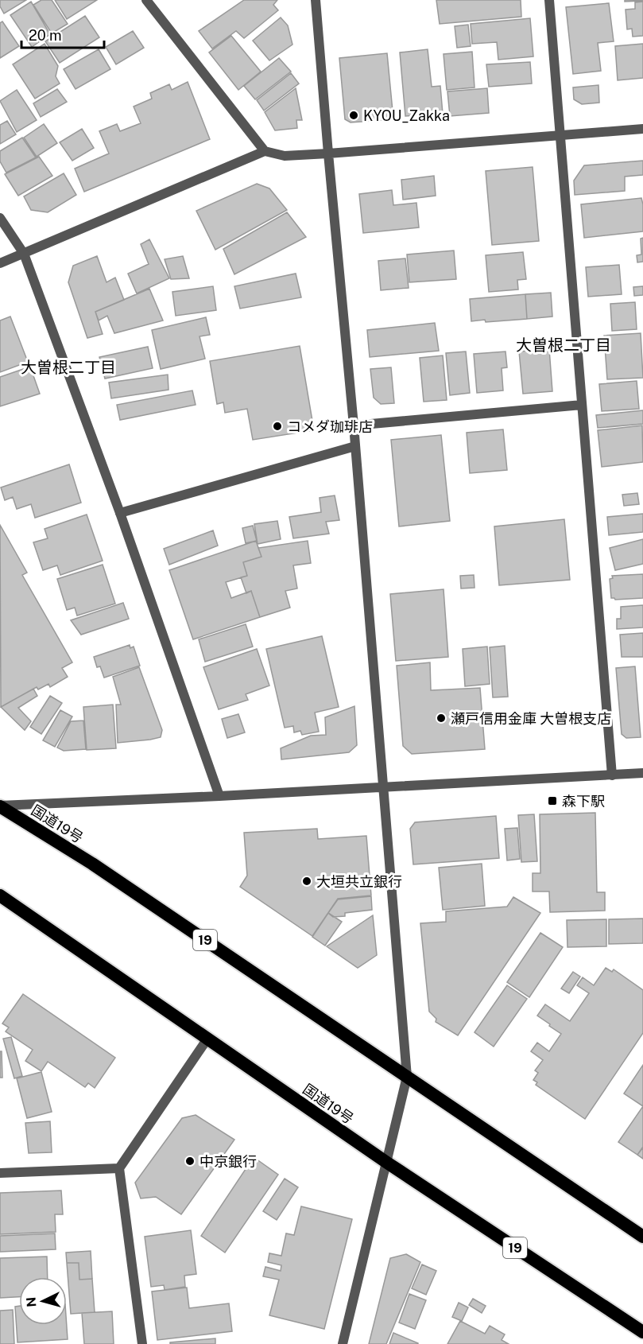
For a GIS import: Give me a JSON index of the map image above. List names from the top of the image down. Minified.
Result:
{"streets":{"highway":["国道19号","19"]},"districts":["大曽根二丁目","大曽根二丁目"],"places":{"other":["KYOU_Zakka","コメダ珈琲店","瀬戸信用金庫 大曽根支店","大垣共立銀行","中京銀行"],"transit":["森下駅"]},"scale_bar":"20 m","north":"left"}
